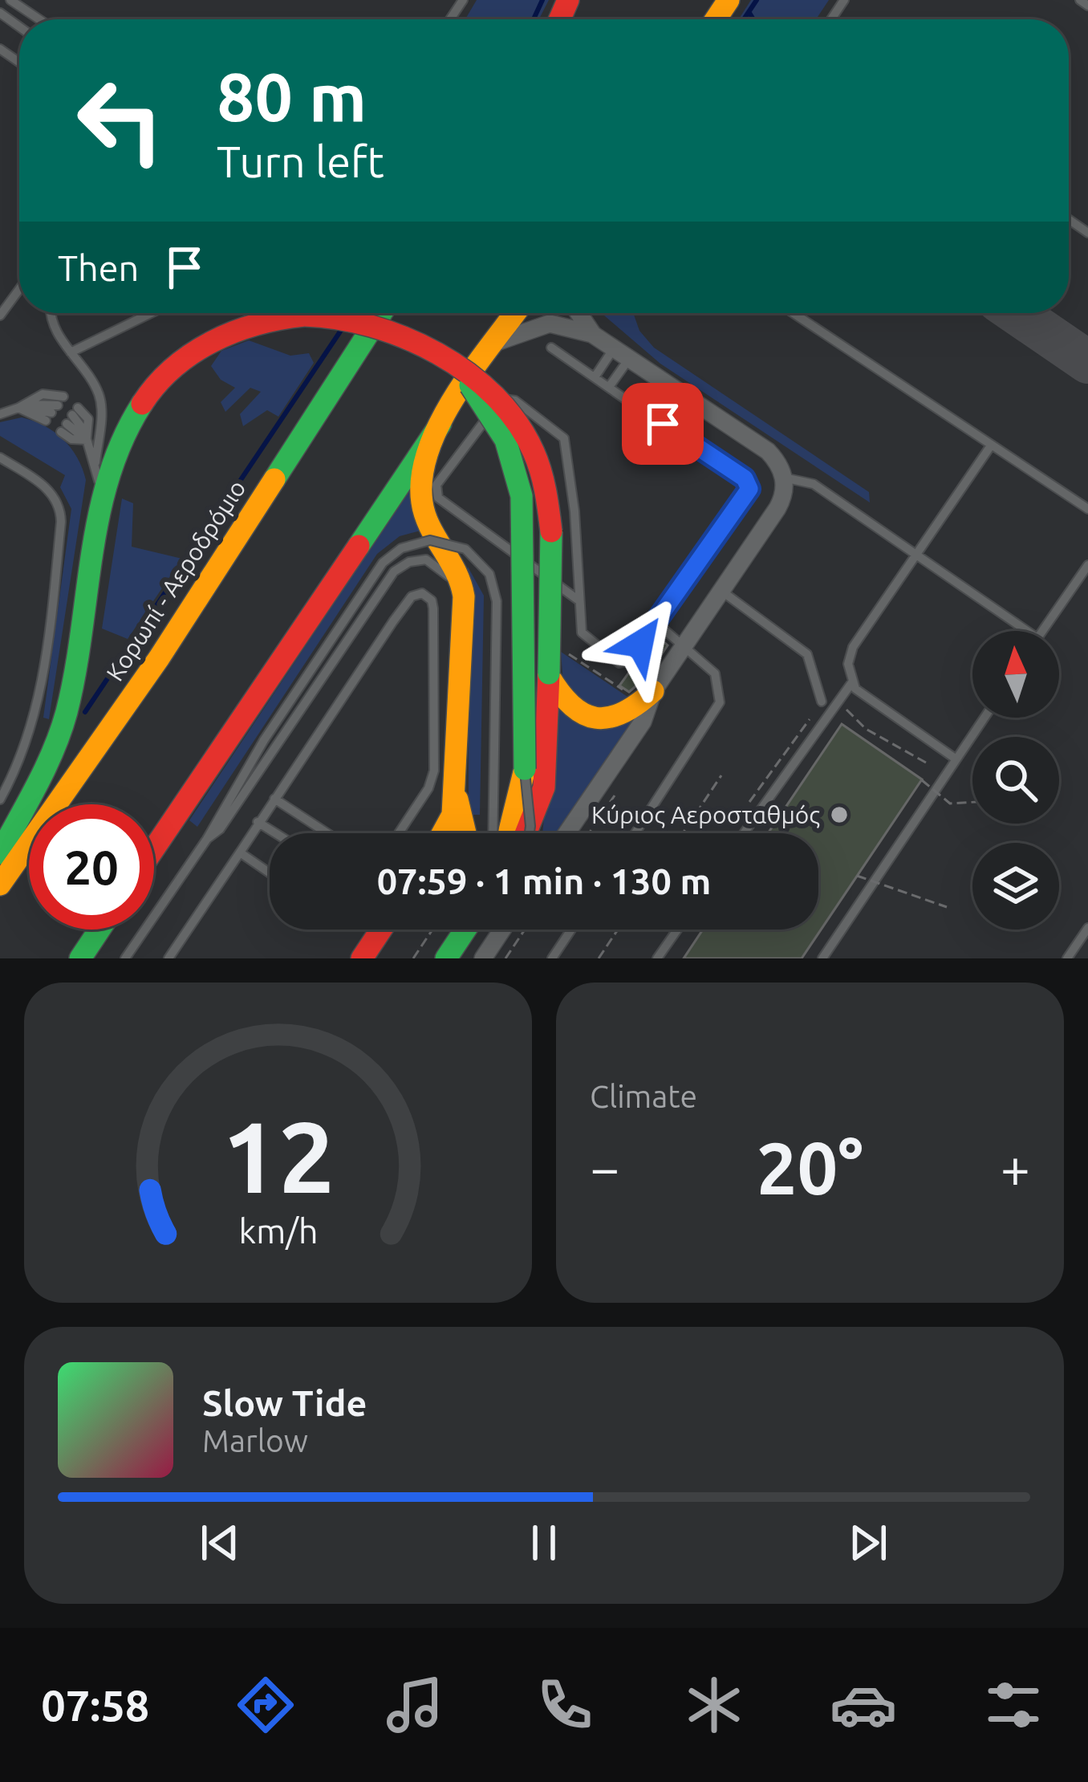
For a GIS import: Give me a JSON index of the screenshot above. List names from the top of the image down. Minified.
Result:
{"streets":{"main road":["Κορωπί - Αεροδρόμιο"]},"places":["Κύριος Αεροσταθμός"],"north":"top","page":{"turn":["80 m","Turn left"],"then":"Then","limit":"20","trip":"07:59 · 1 min · 130 m","tile":"Climate","heat":["−","20°","+"],"song":["Slow Tide","Marlow"],"tabs":"07:58","gauge":["12","km/h"]}}
